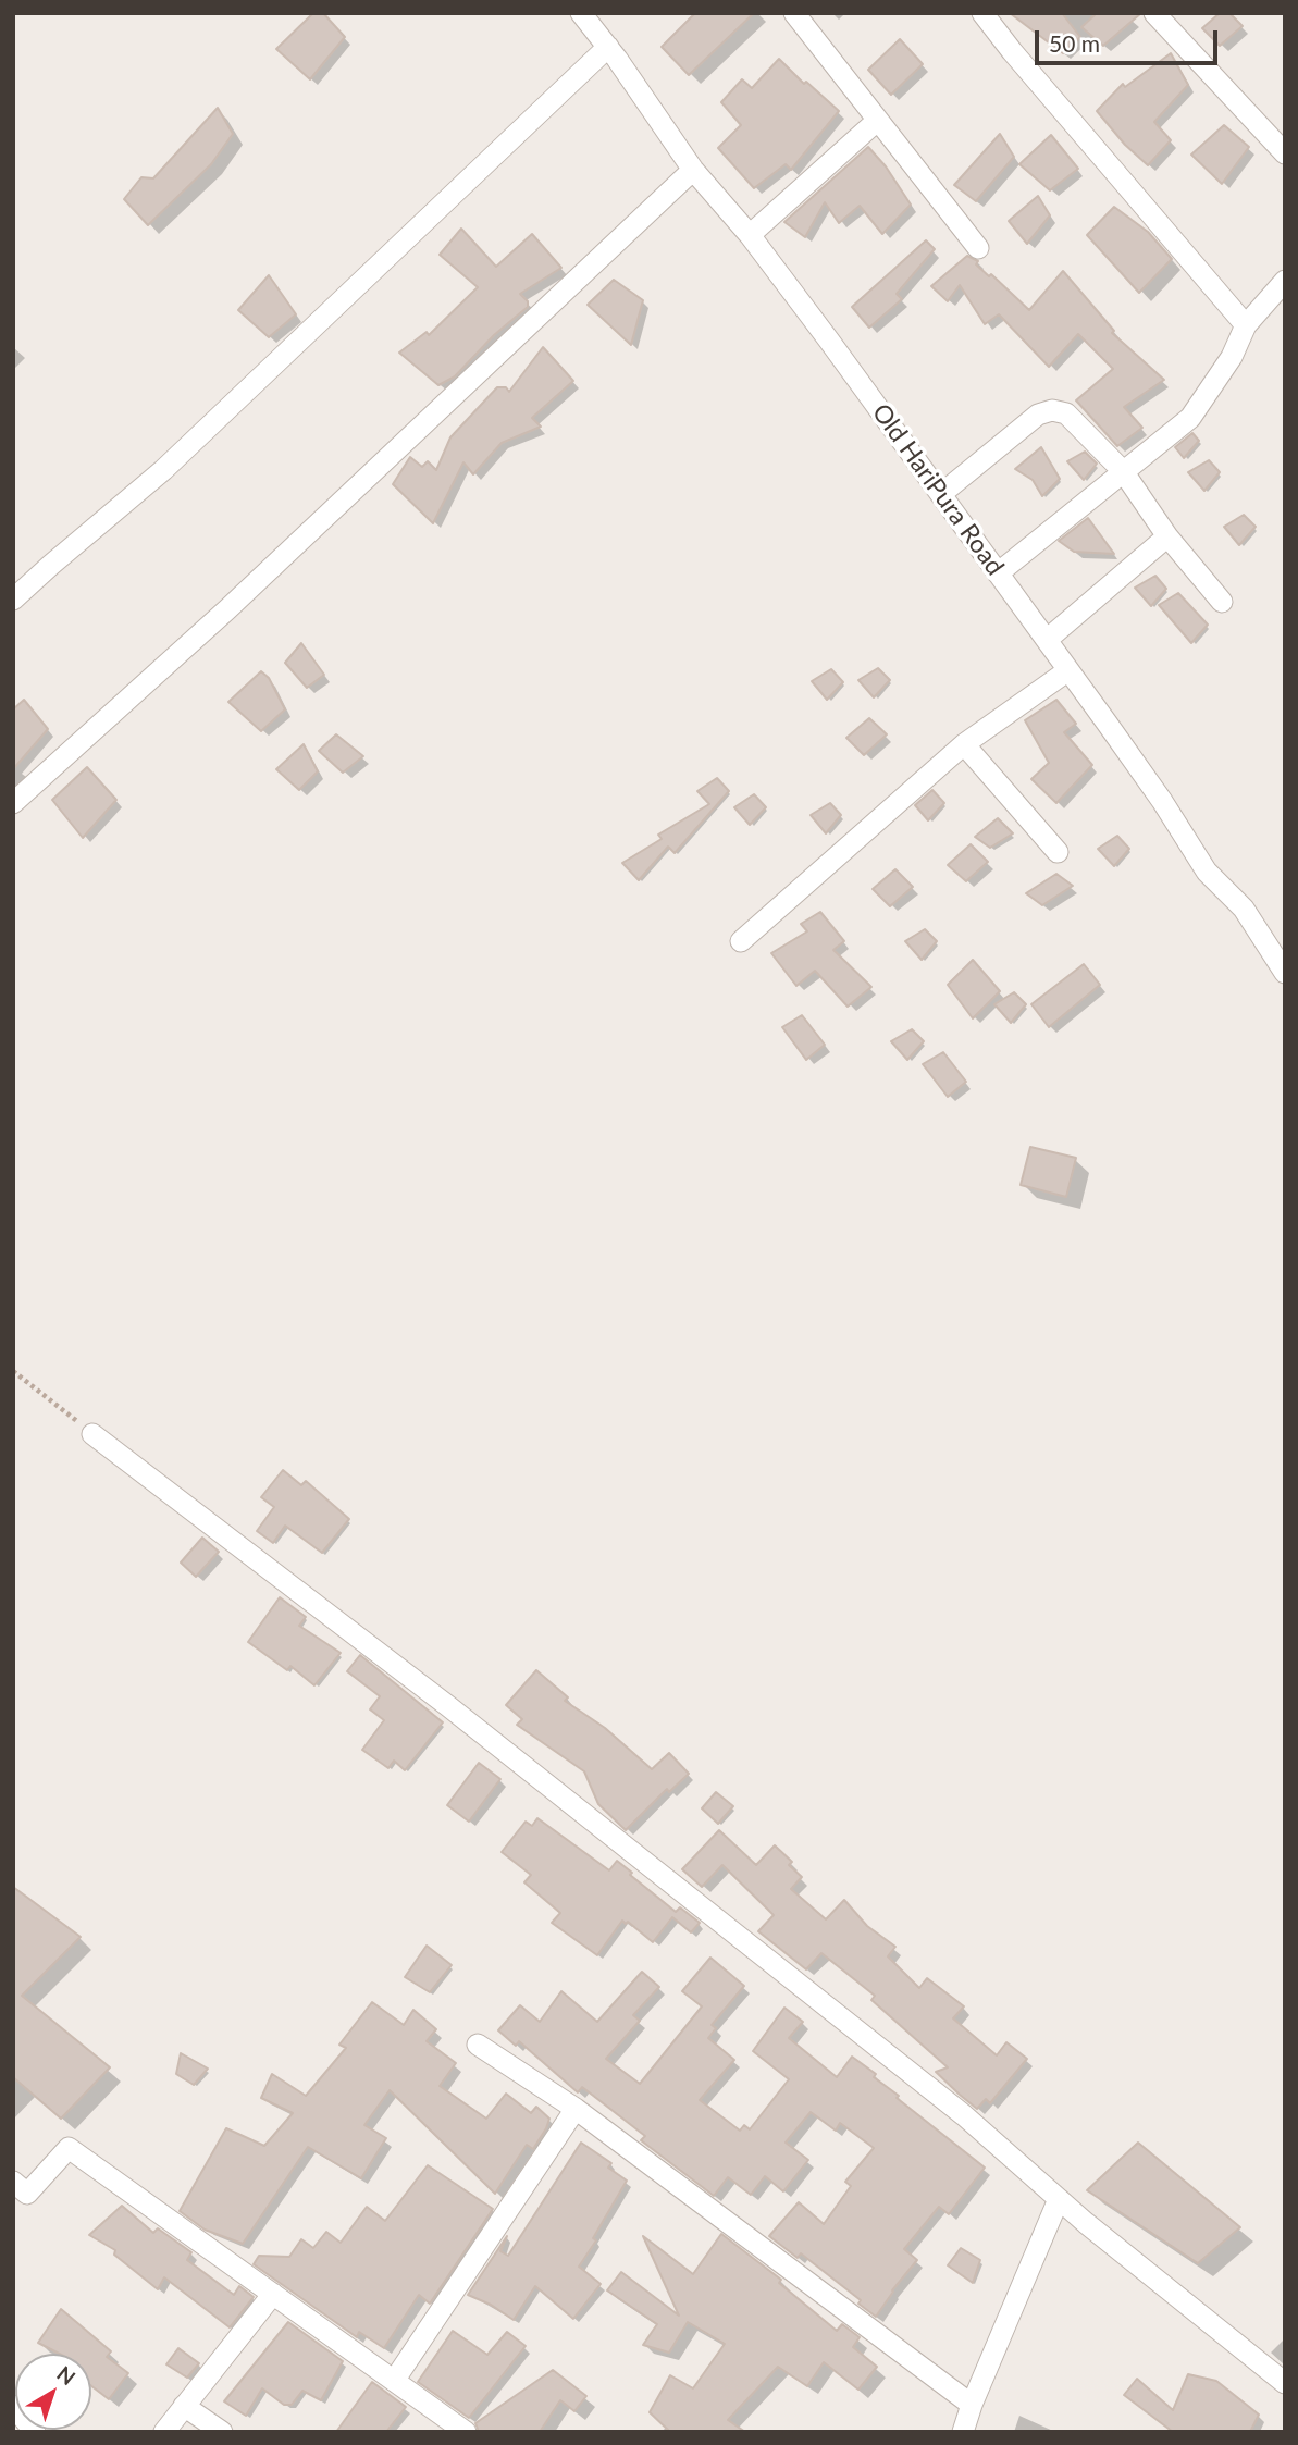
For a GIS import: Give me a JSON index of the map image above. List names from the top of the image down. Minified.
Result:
{"streets":{"street":["Old HariPura Road"]},"scale_bar":"50 m","north":"top right"}
